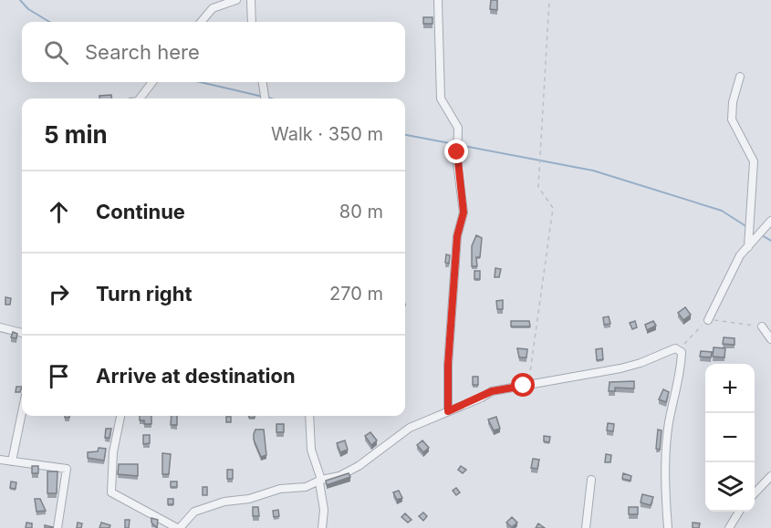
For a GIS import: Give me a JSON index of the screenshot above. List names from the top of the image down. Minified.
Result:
{"page":{"search":"Search here","heading":["5 min","Walk · 350 m"],"list":[["Continue","80 m"],["Turn right","270 m"],"Arrive at destination"],"map_buttons":["+","−"]}}
